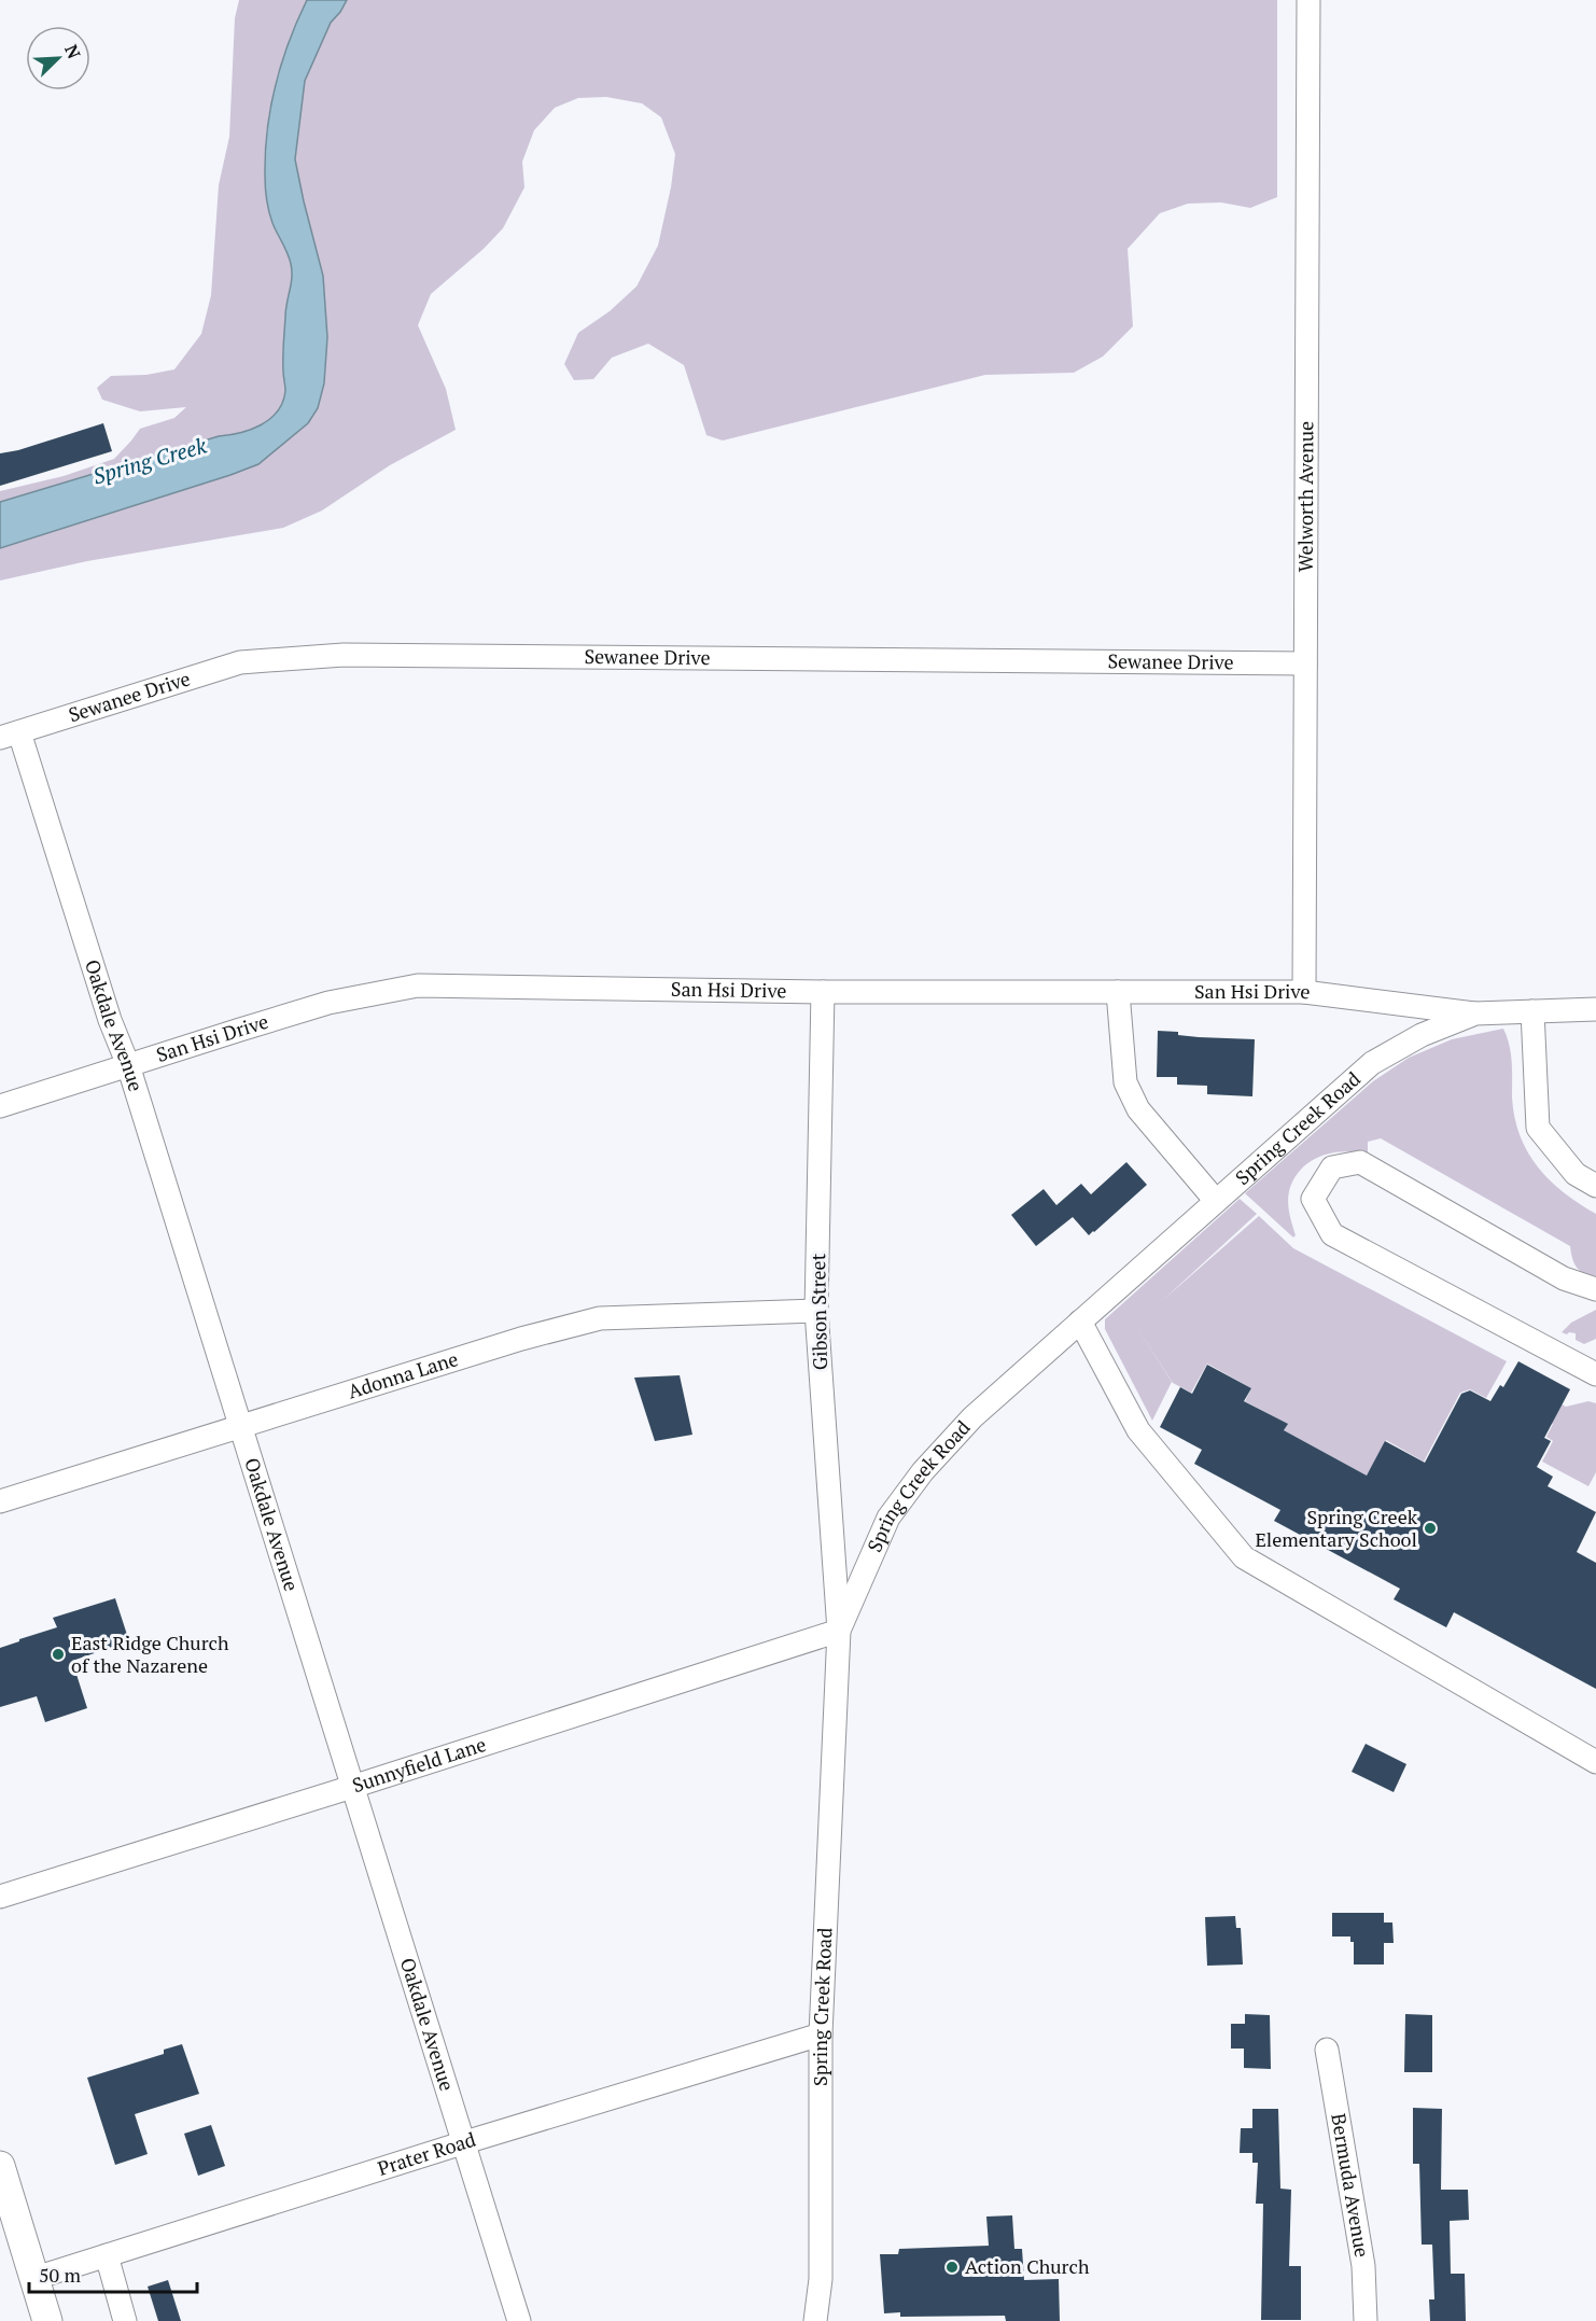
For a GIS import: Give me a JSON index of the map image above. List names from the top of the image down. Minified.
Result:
{"streets":{"street":["Welworth Avenue","Sewanee Drive","San Hsi Drive","Oakdale Avenue","Spring Creek Road","Gibson Street","Adonna Lane","Sunnyfield Lane","Prater Road","Bermuda Avenue"]},"crossings":[["Welworth Avenue","Sewanee Drive"],["Welworth Avenue","San Hsi Drive"],["Sewanee Drive","Oakdale Avenue"],["San Hsi Drive","Oakdale Avenue"],["San Hsi Drive","Spring Creek Road"],["San Hsi Drive","Gibson Street"],["Oakdale Avenue","Adonna Lane"],["Oakdale Avenue","Sunnyfield Lane"],["Oakdale Avenue","Prater Road"],["Spring Creek Road","Gibson Street"],["Spring Creek Road","Sunnyfield Lane"],["Spring Creek Road","Prater Road"],["Gibson Street","Adonna Lane"],["Gibson Street","Sunnyfield Lane"]],"water":["Spring Creek"],"places":["Spring Creek Elementary School","East Ridge Church of the Nazarene","Action Church"],"scale_bar":"50 m","north":"top right"}
